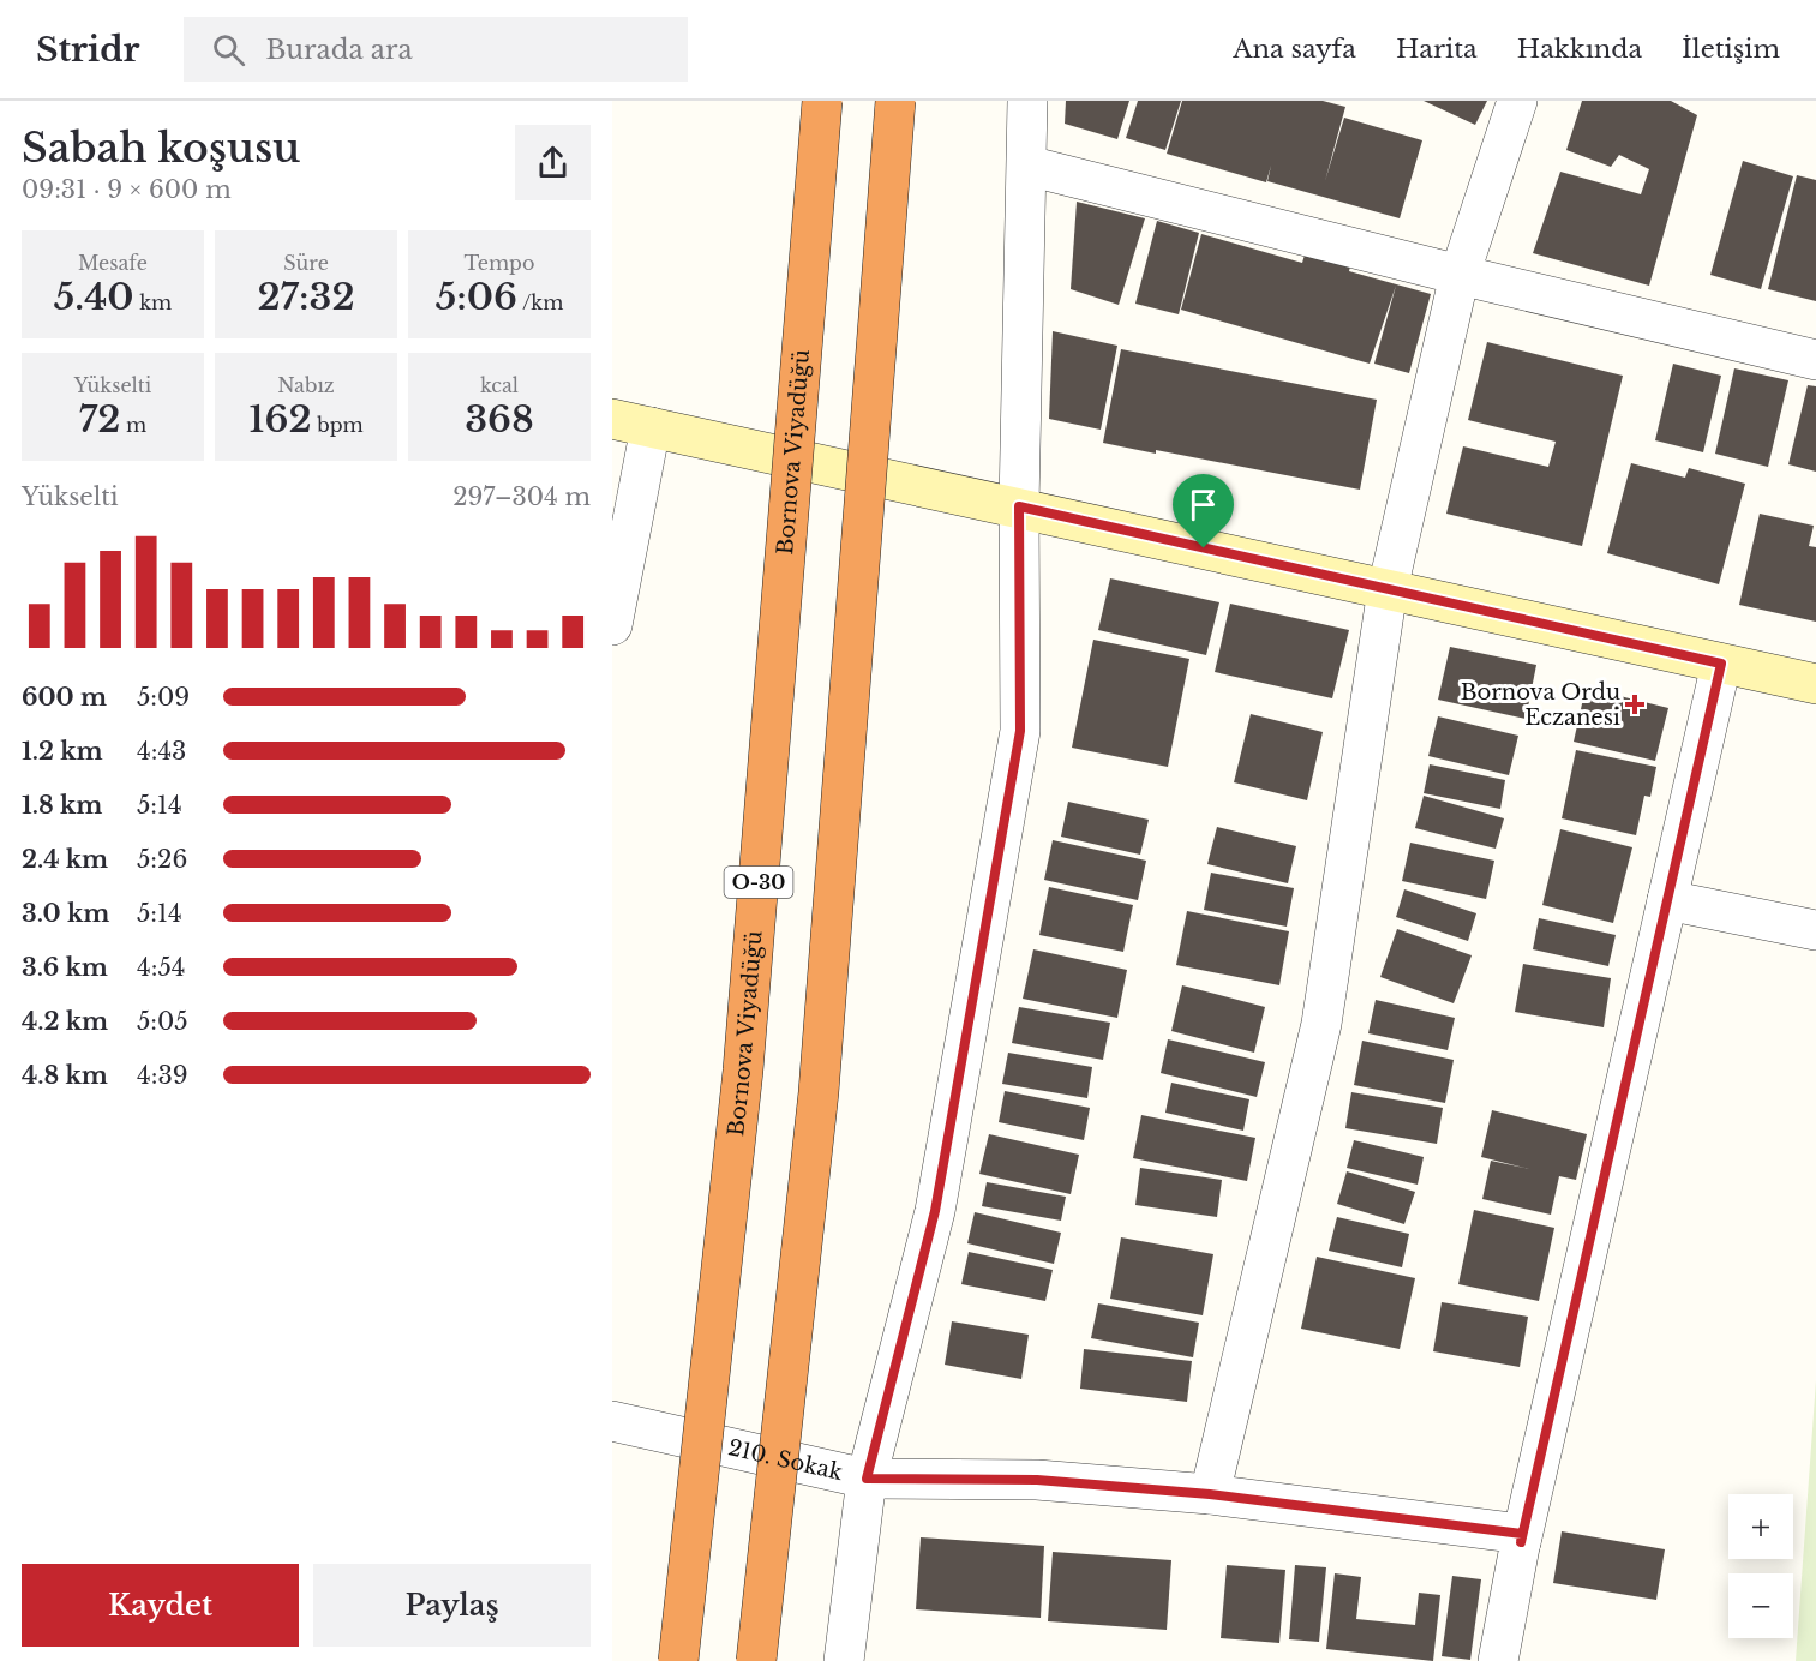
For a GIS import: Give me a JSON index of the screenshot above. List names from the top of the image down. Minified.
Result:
{"streets":{"highway":["Bornova Viyadüğü","O-30"],"street":["210. Sokak"]},"places":{"health":["Bornova Ordu Eczanesi"]},"page":{"header":"Stridr","search":"Burada ara","nav":["Ana sayfa","Harita","Hakkında","İletişim"],"heading":["Sabah koşusu","09:31 · 9 × 600 m"],"stats":[["Mesafe","5.40 km"],["Süre","27:32"],["Tempo","5:06 /km"],["Yükselti","72 m"],["Nabız","162 bpm"],["kcal","368"]],"chart":["Yükselti","297–304 m"],"list":[{"name":"600 m","note":"5:09"},{"name":"1.2 km","note":"4:43"},{"name":"1.8 km","note":"5:14"},{"name":"2.4 km","note":"5:26"},{"name":"3.0 km","note":"5:14"},{"name":"3.6 km","note":"4:54"},{"name":"4.2 km","note":"5:05"},{"name":"4.8 km","note":"4:39"}],"map_buttons":["+","−"],"buttons":["Kaydet","Paylaş"]}}
